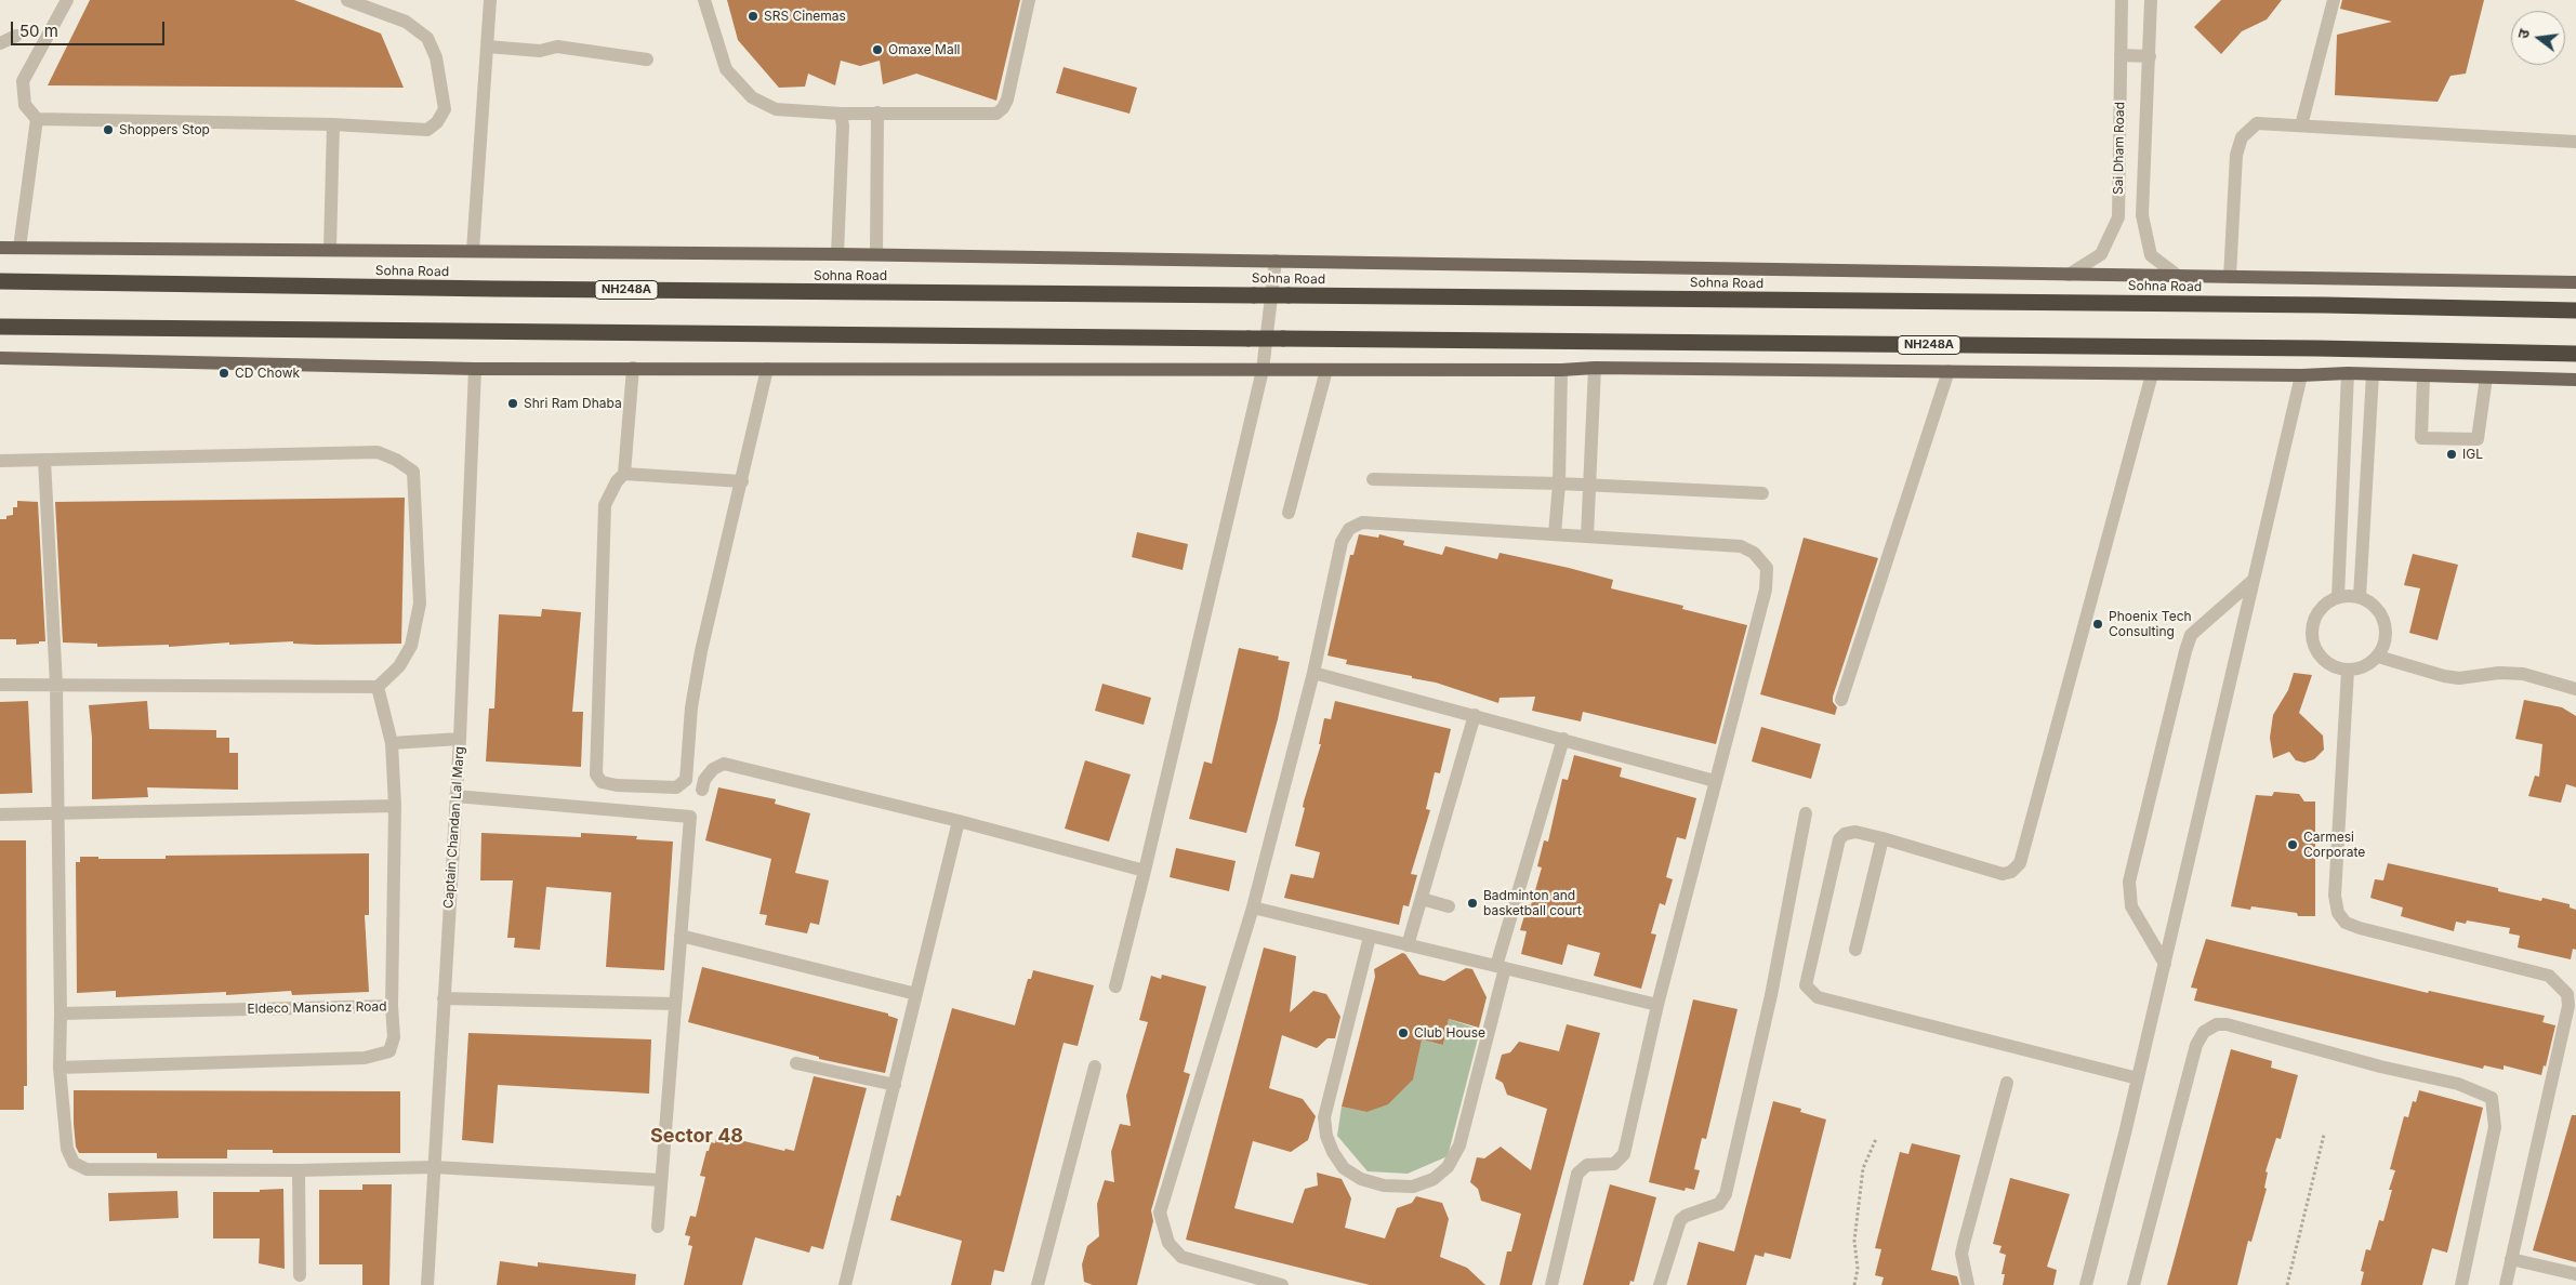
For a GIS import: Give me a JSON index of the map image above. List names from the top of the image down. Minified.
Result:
{"streets":{"highway":["Sohna Road","NH248A"],"street":["Sai Dham Road","Captain Chandan Lal Marg","Eldeco Mansionz Road"]},"districts":["Sector 48"],"places":["SRS Cinemas","Omaxe Mall","Shoppers Stop","CD Chowk","Shri Ram Dhaba","IGL","Phoenix Tech Consulting","Carmesi Corporate","Badminton and basketball court","Club House"],"scale_bar":"50 m","north":"left"}
